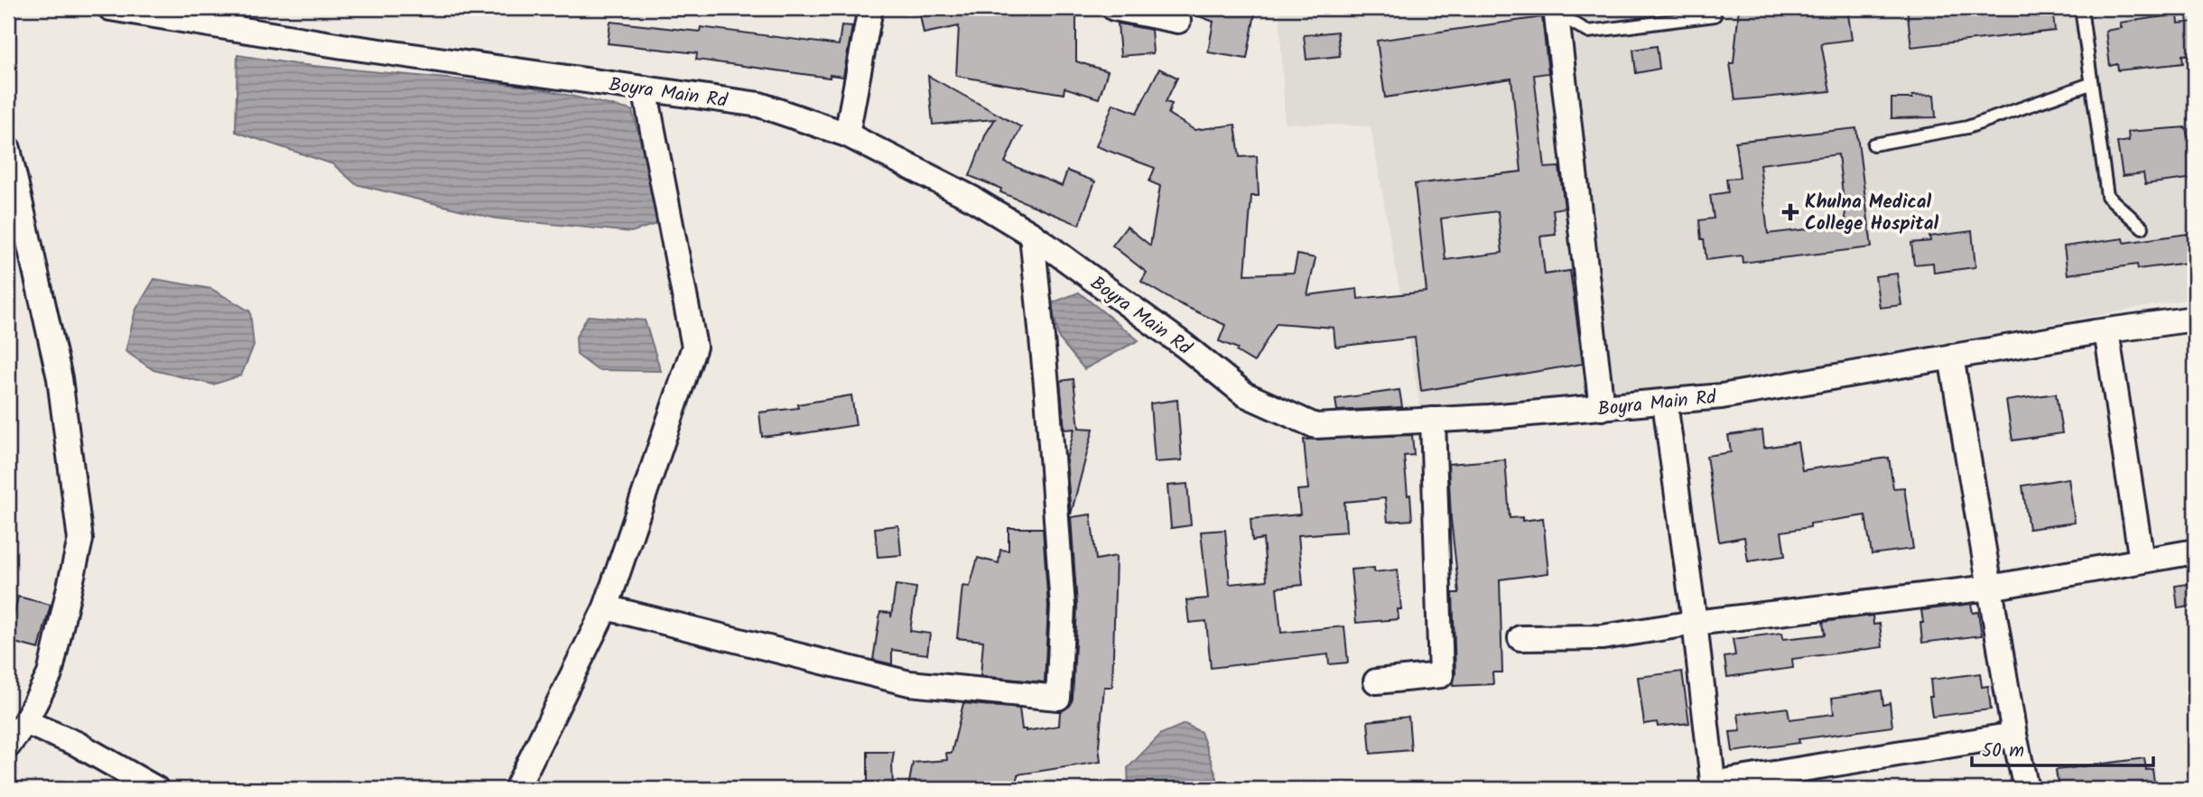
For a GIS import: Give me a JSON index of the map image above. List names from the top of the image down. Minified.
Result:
{"streets":{"street":["Boyra Main Rd"]},"places":{"health":["Khulna Medical College Hospital"]},"scale_bar":"50 m"}
